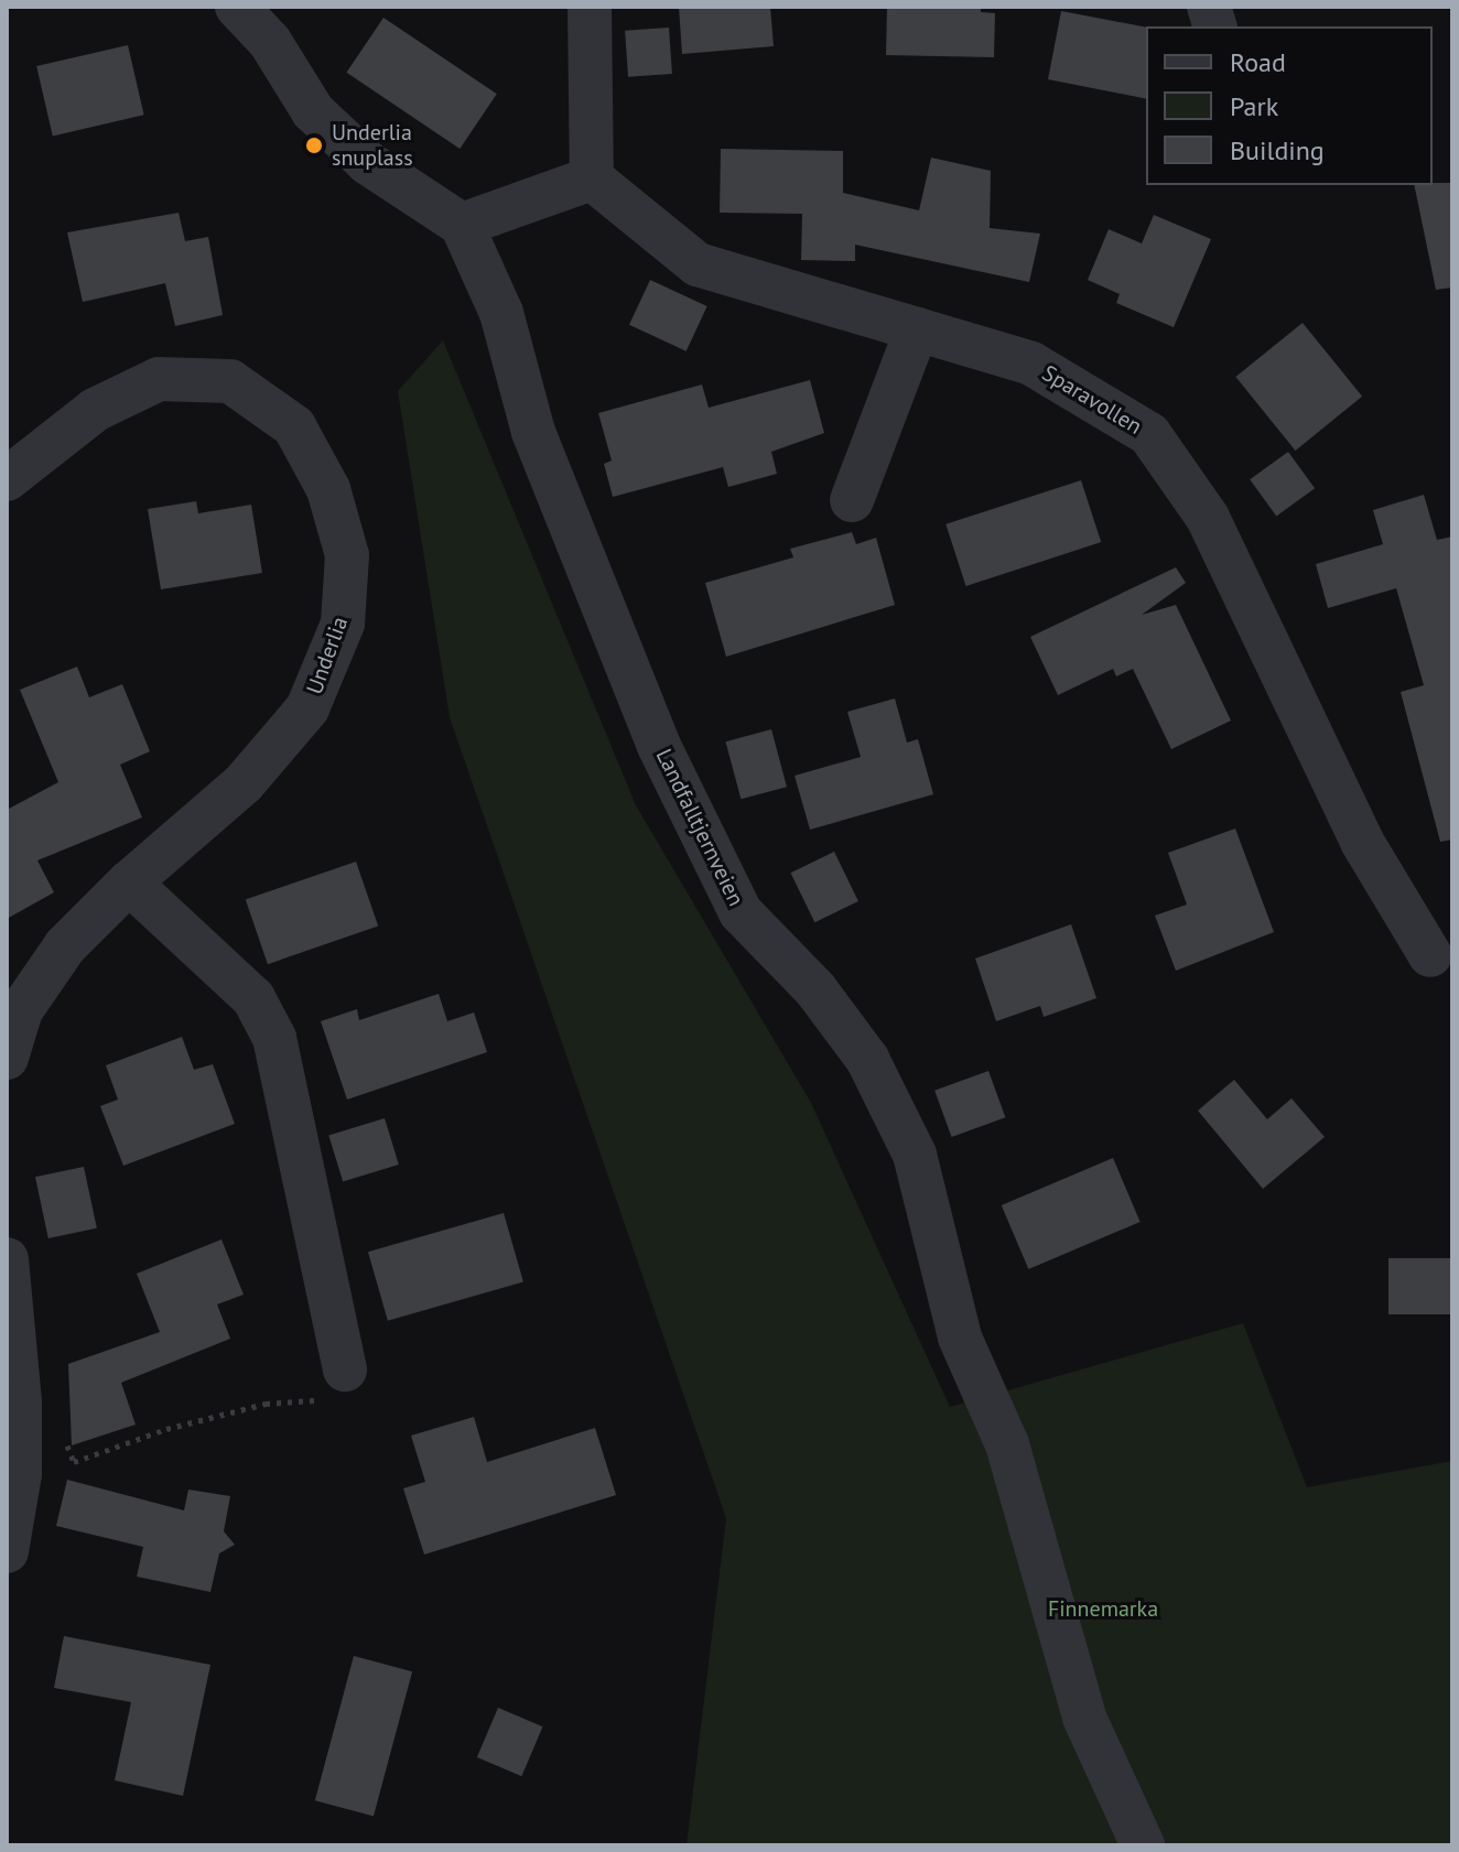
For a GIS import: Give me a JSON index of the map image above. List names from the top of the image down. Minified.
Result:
{"streets":{"street":["Sparavollen","Underlia","Landfalltjernveien"]},"parks":["Finnemarka"],"places":["Underlia snuplass"],"legend":["Road","Park","Building"]}
